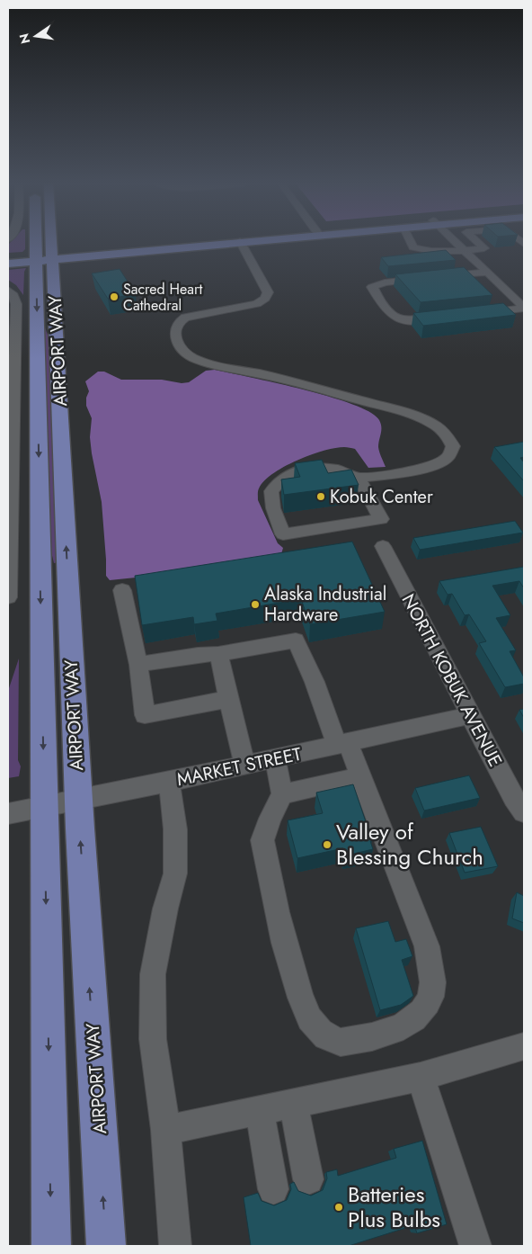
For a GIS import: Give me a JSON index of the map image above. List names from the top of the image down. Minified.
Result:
{"streets":{"main road":["AIRPORT WAY"],"street":["NORTH KOBUK AVENUE","MARKET STREET"]},"crossings":[["AIRPORT WAY","MARKET STREET"],["NORTH KOBUK AVENUE","MARKET STREET"]],"places":["Sacred Heart Cathedral","Kobuk Center","Alaska Industrial Hardware","Valley of Blessing Church","Batteries Plus Bulbs"],"north":"left"}
